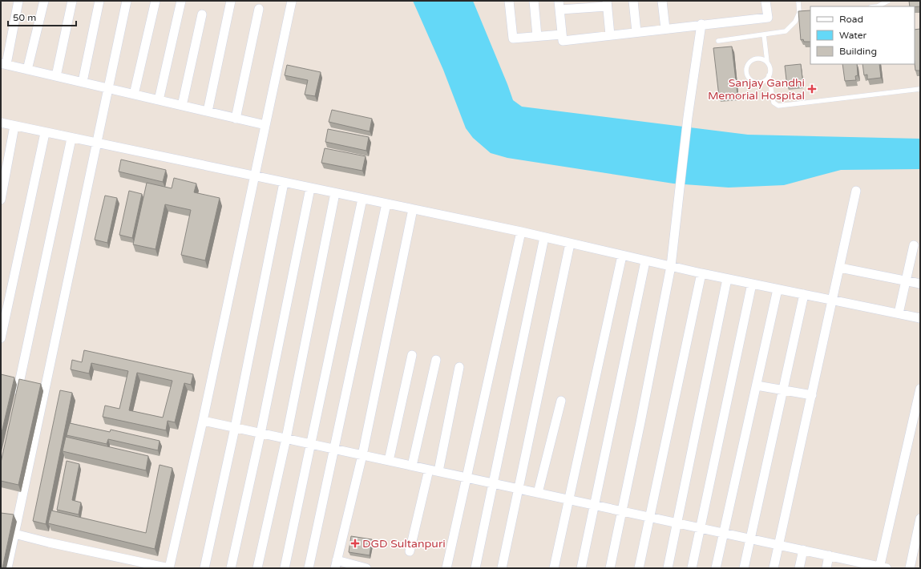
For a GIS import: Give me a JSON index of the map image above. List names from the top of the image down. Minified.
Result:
{"places":{"health":["Sanjay Gandhi Memorial Hospital","DGD Sultanpuri"]},"legend":["Road","Water","Building"],"scale_bar":"50 m"}
